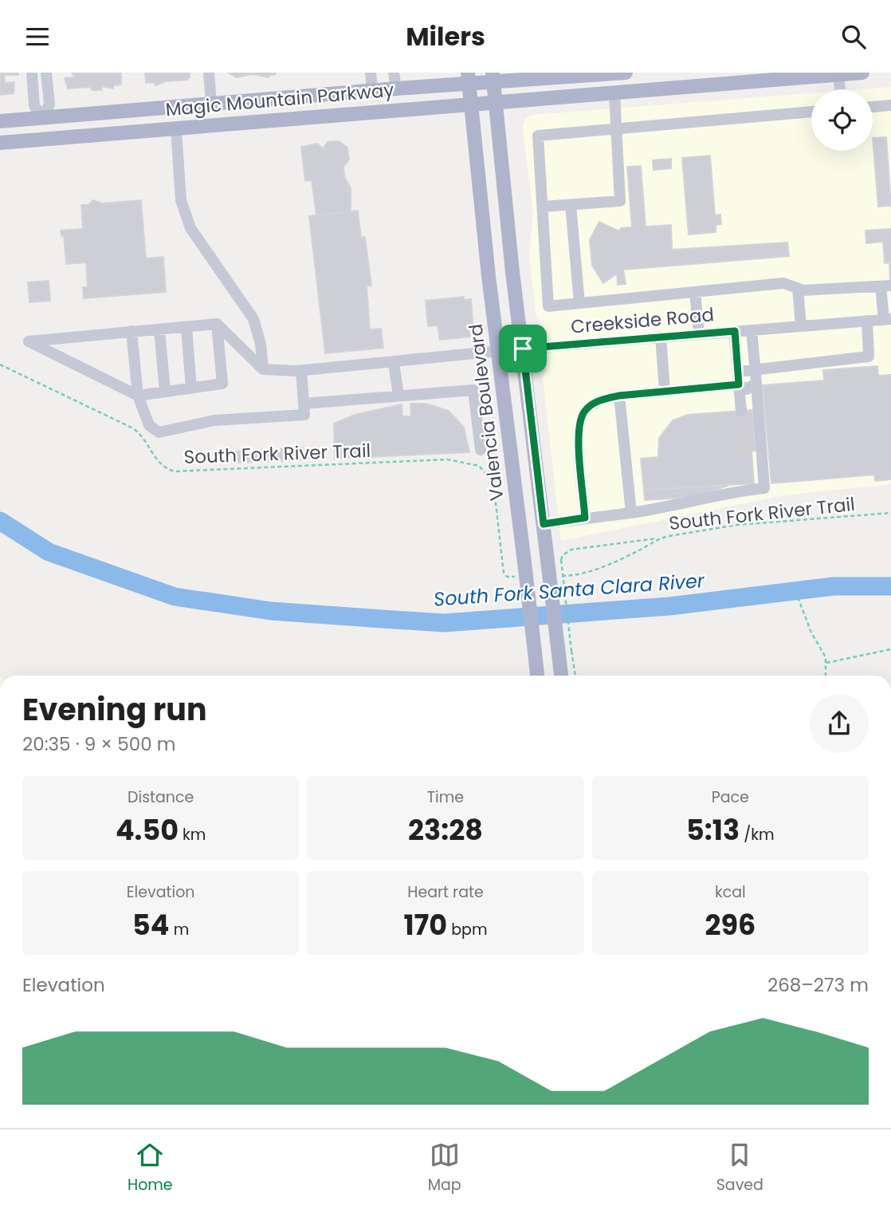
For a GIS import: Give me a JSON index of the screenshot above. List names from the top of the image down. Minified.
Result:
{"streets":{"main road":["Magic Mountain Parkway","Valencia Boulevard"],"street":["Creekside Road"],"path":["South Fork River Trail"]},"crossings":[["Magic Mountain Parkway","Valencia Boulevard"],["Creekside Road","Valencia Boulevard"]],"water":["South Fork Santa Clara River"],"page":{"header":"Milers","heading":["Evening run","20:35 · 9 × 500 m"],"stats":[["Distance","4.50 km"],["Time","23:28"],["Pace","5:13 /km"],["Elevation","54 m"],["Heart rate","170 bpm"],["kcal","296"]],"chart":["Elevation","268–273 m"],"tabs":["Home","Map","Saved"]}}
